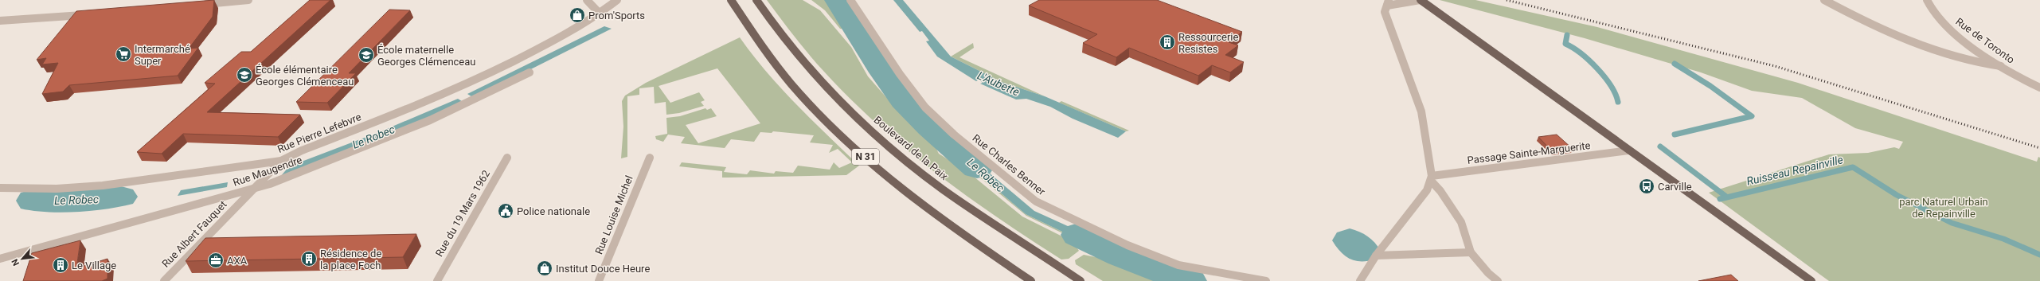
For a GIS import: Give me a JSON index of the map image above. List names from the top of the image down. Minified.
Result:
{"streets":{"main road":["Boulevard de la Paix","N 31"],"street":["Rue de Toronto","Rue Pierre Lefebvre","Passage Sainte-Marguerite","Rue Charles Benner","Rue Maugendre","Rue du 19 Mars 1962","Rue Louise Michel","Rue Albert Fauquet"]},"crossings":[["Rue Pierre Lefebvre","Rue Albert Fauquet"],["Rue Maugendre","Rue Albert Fauquet"]],"water":["L'Aubette","Le Robec","Ruisseau Repainville"],"parks":["parc Naturel Urbain de Repainville"],"places":{"shop":["Prom'Sports","Institut Douce Heure"],"building":["Ressourcerie Resistes","Résidence de la place Foch","Le Village"],"supermarket":["Intermarché Super"],"school or university":["École maternelle Georges Clémenceau","École élémentaire Georges Clémenceau"],"bus stop":["Carville"],"public building":["Police nationale"],"office":["AXA"]},"north":"bottom left"}
